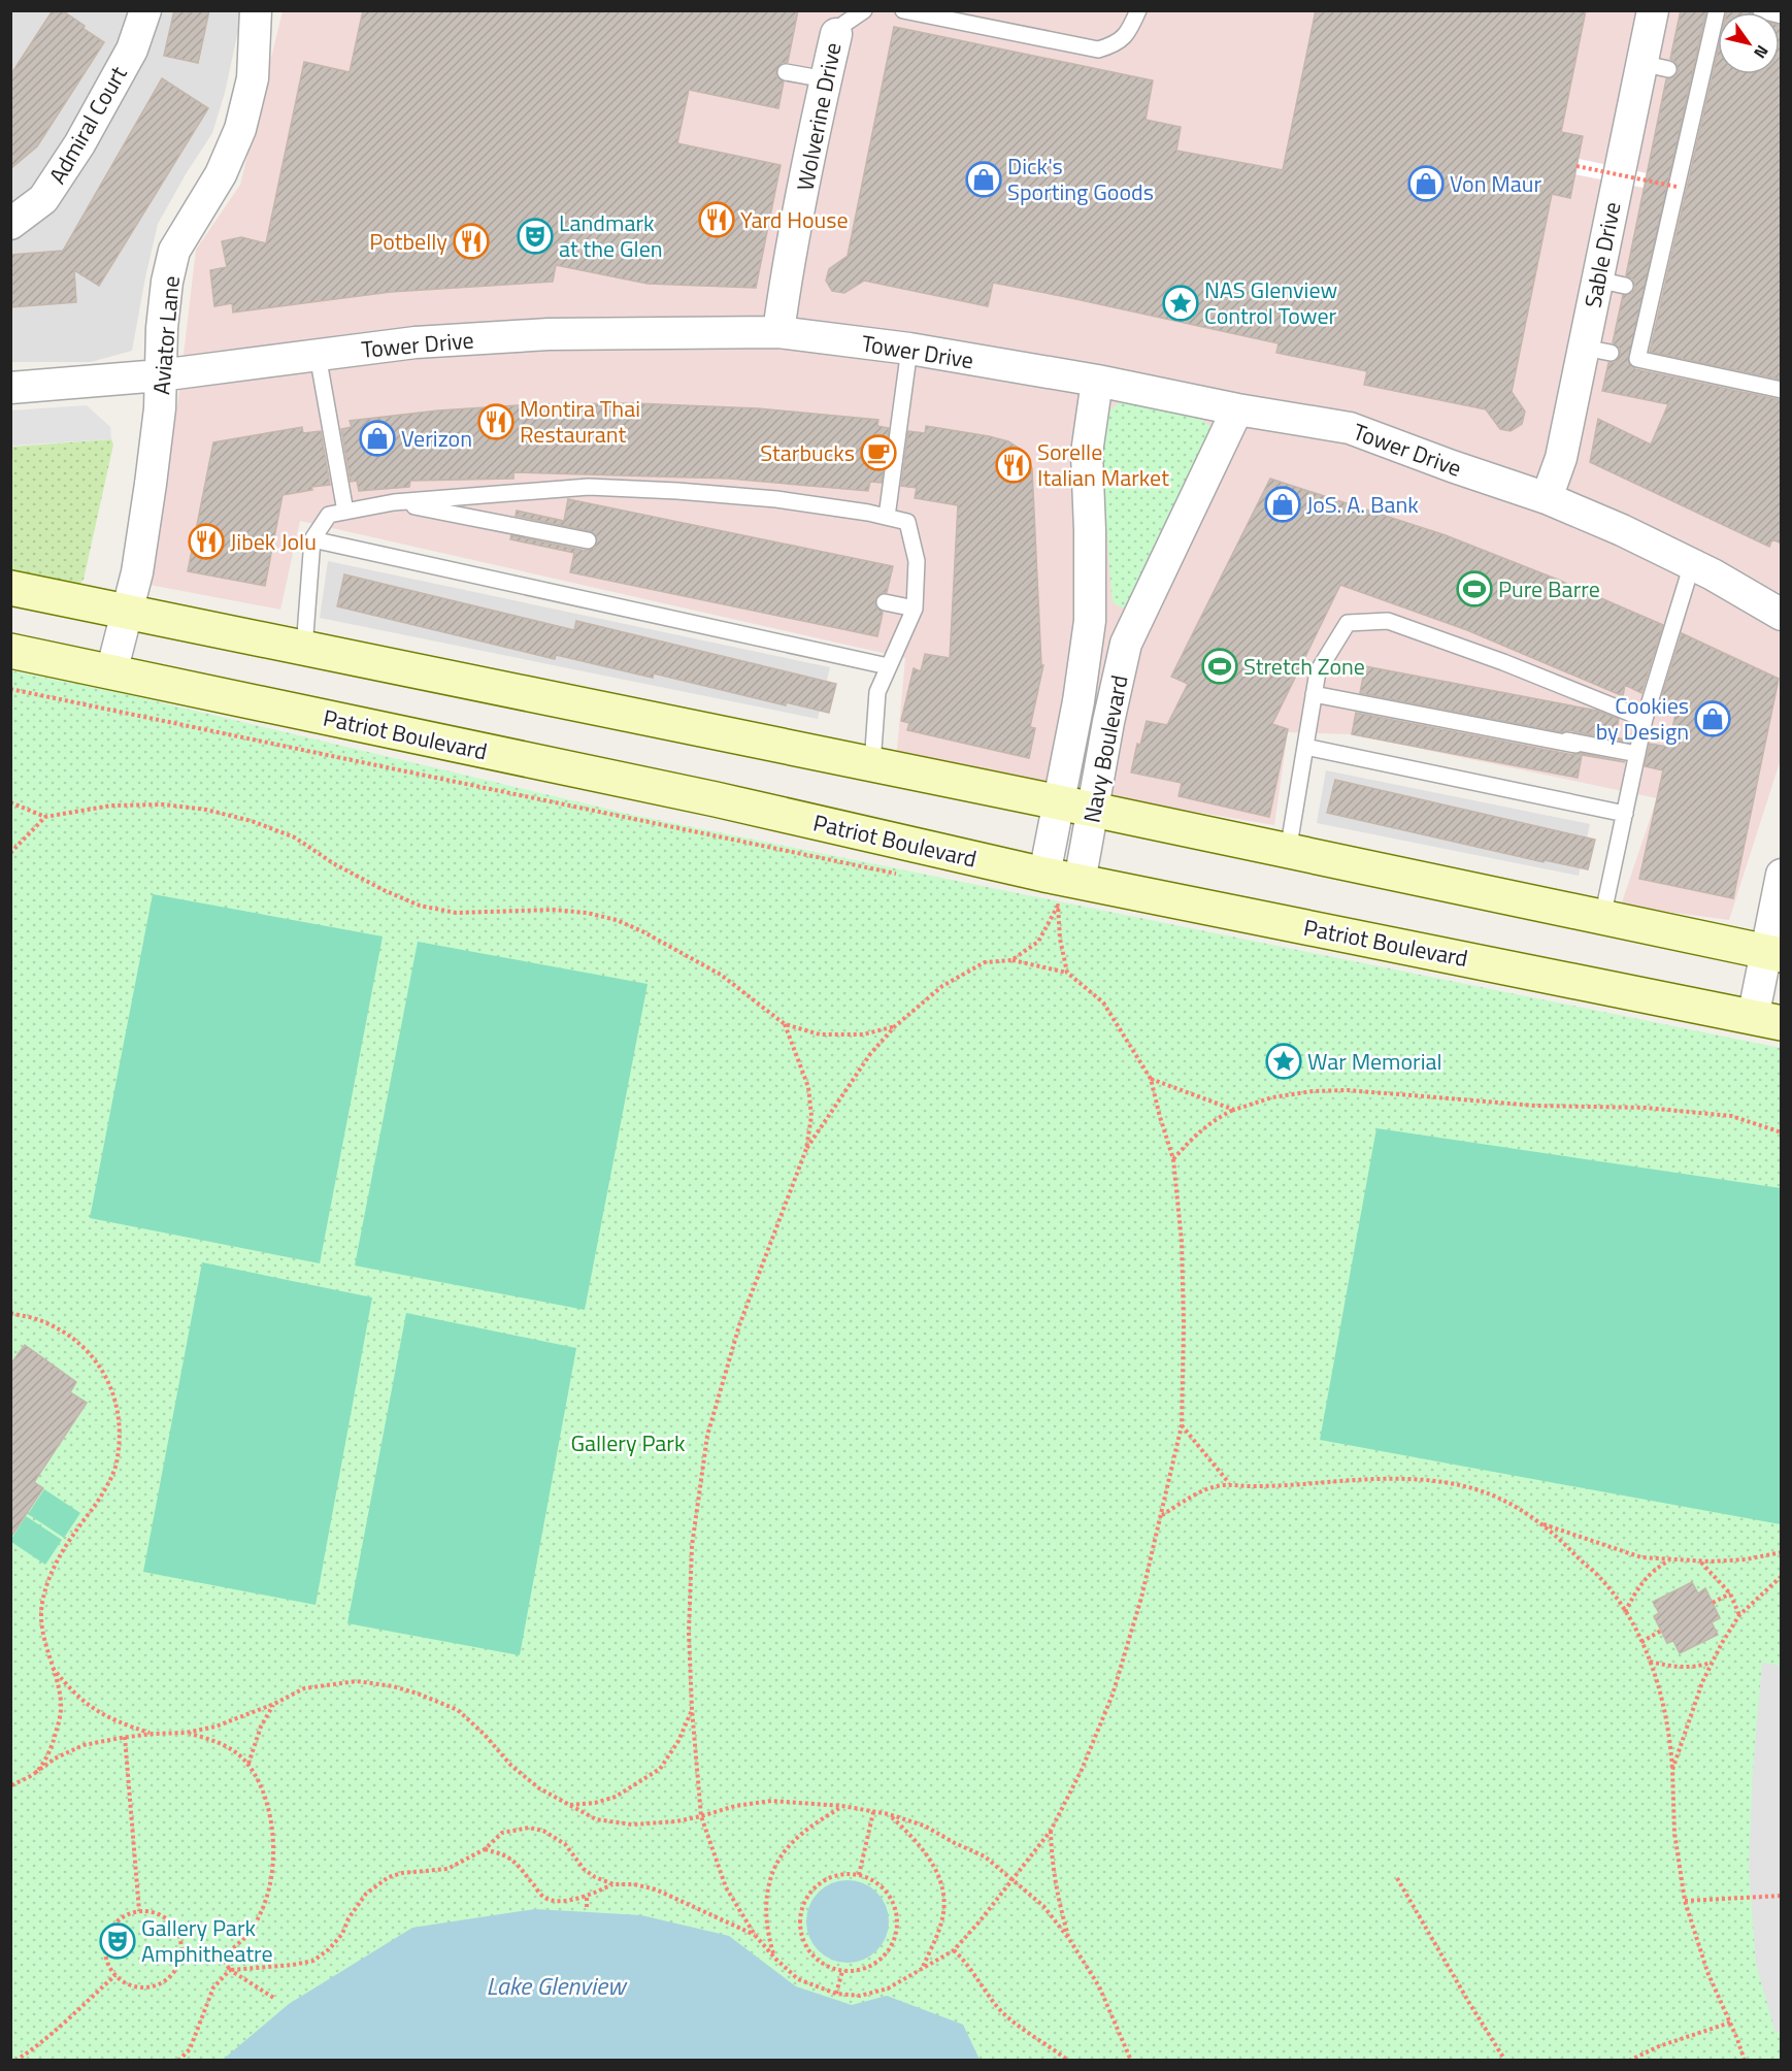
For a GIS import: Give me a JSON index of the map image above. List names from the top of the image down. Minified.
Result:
{"streets":{"main road":["Patriot Boulevard"],"street":["Wolverine Drive","Admiral Court","Sable Drive","Aviator Lane","Tower Drive","Navy Boulevard"]},"crossings":[["Wolverine Drive","Tower Drive"],["Sable Drive","Tower Drive"],["Aviator Lane","Tower Drive"],["Aviator Lane","Patriot Boulevard"],["Tower Drive","Navy Boulevard"],["Patriot Boulevard","Navy Boulevard"]],"water":["Lake Glenview"],"parks":["Gallery Park"],"places":{"shop":["Dick's Sporting Goods","Von Maur","Verizon","JoS. A. Bank","Cookies by Design"],"restaurant":["Yard House","Potbelly","Montira Thai Restaurant","Sorelle Italian Market","Jibek Jolu"],"theatre":["Landmark at the Glen","Gallery Park Amphitheatre"],"place":["NAS Glenview Control Tower","War Memorial"],"cafe":["Starbucks"],"sports":["Pure Barre","Stretch Zone"]},"north":"bottom right"}
